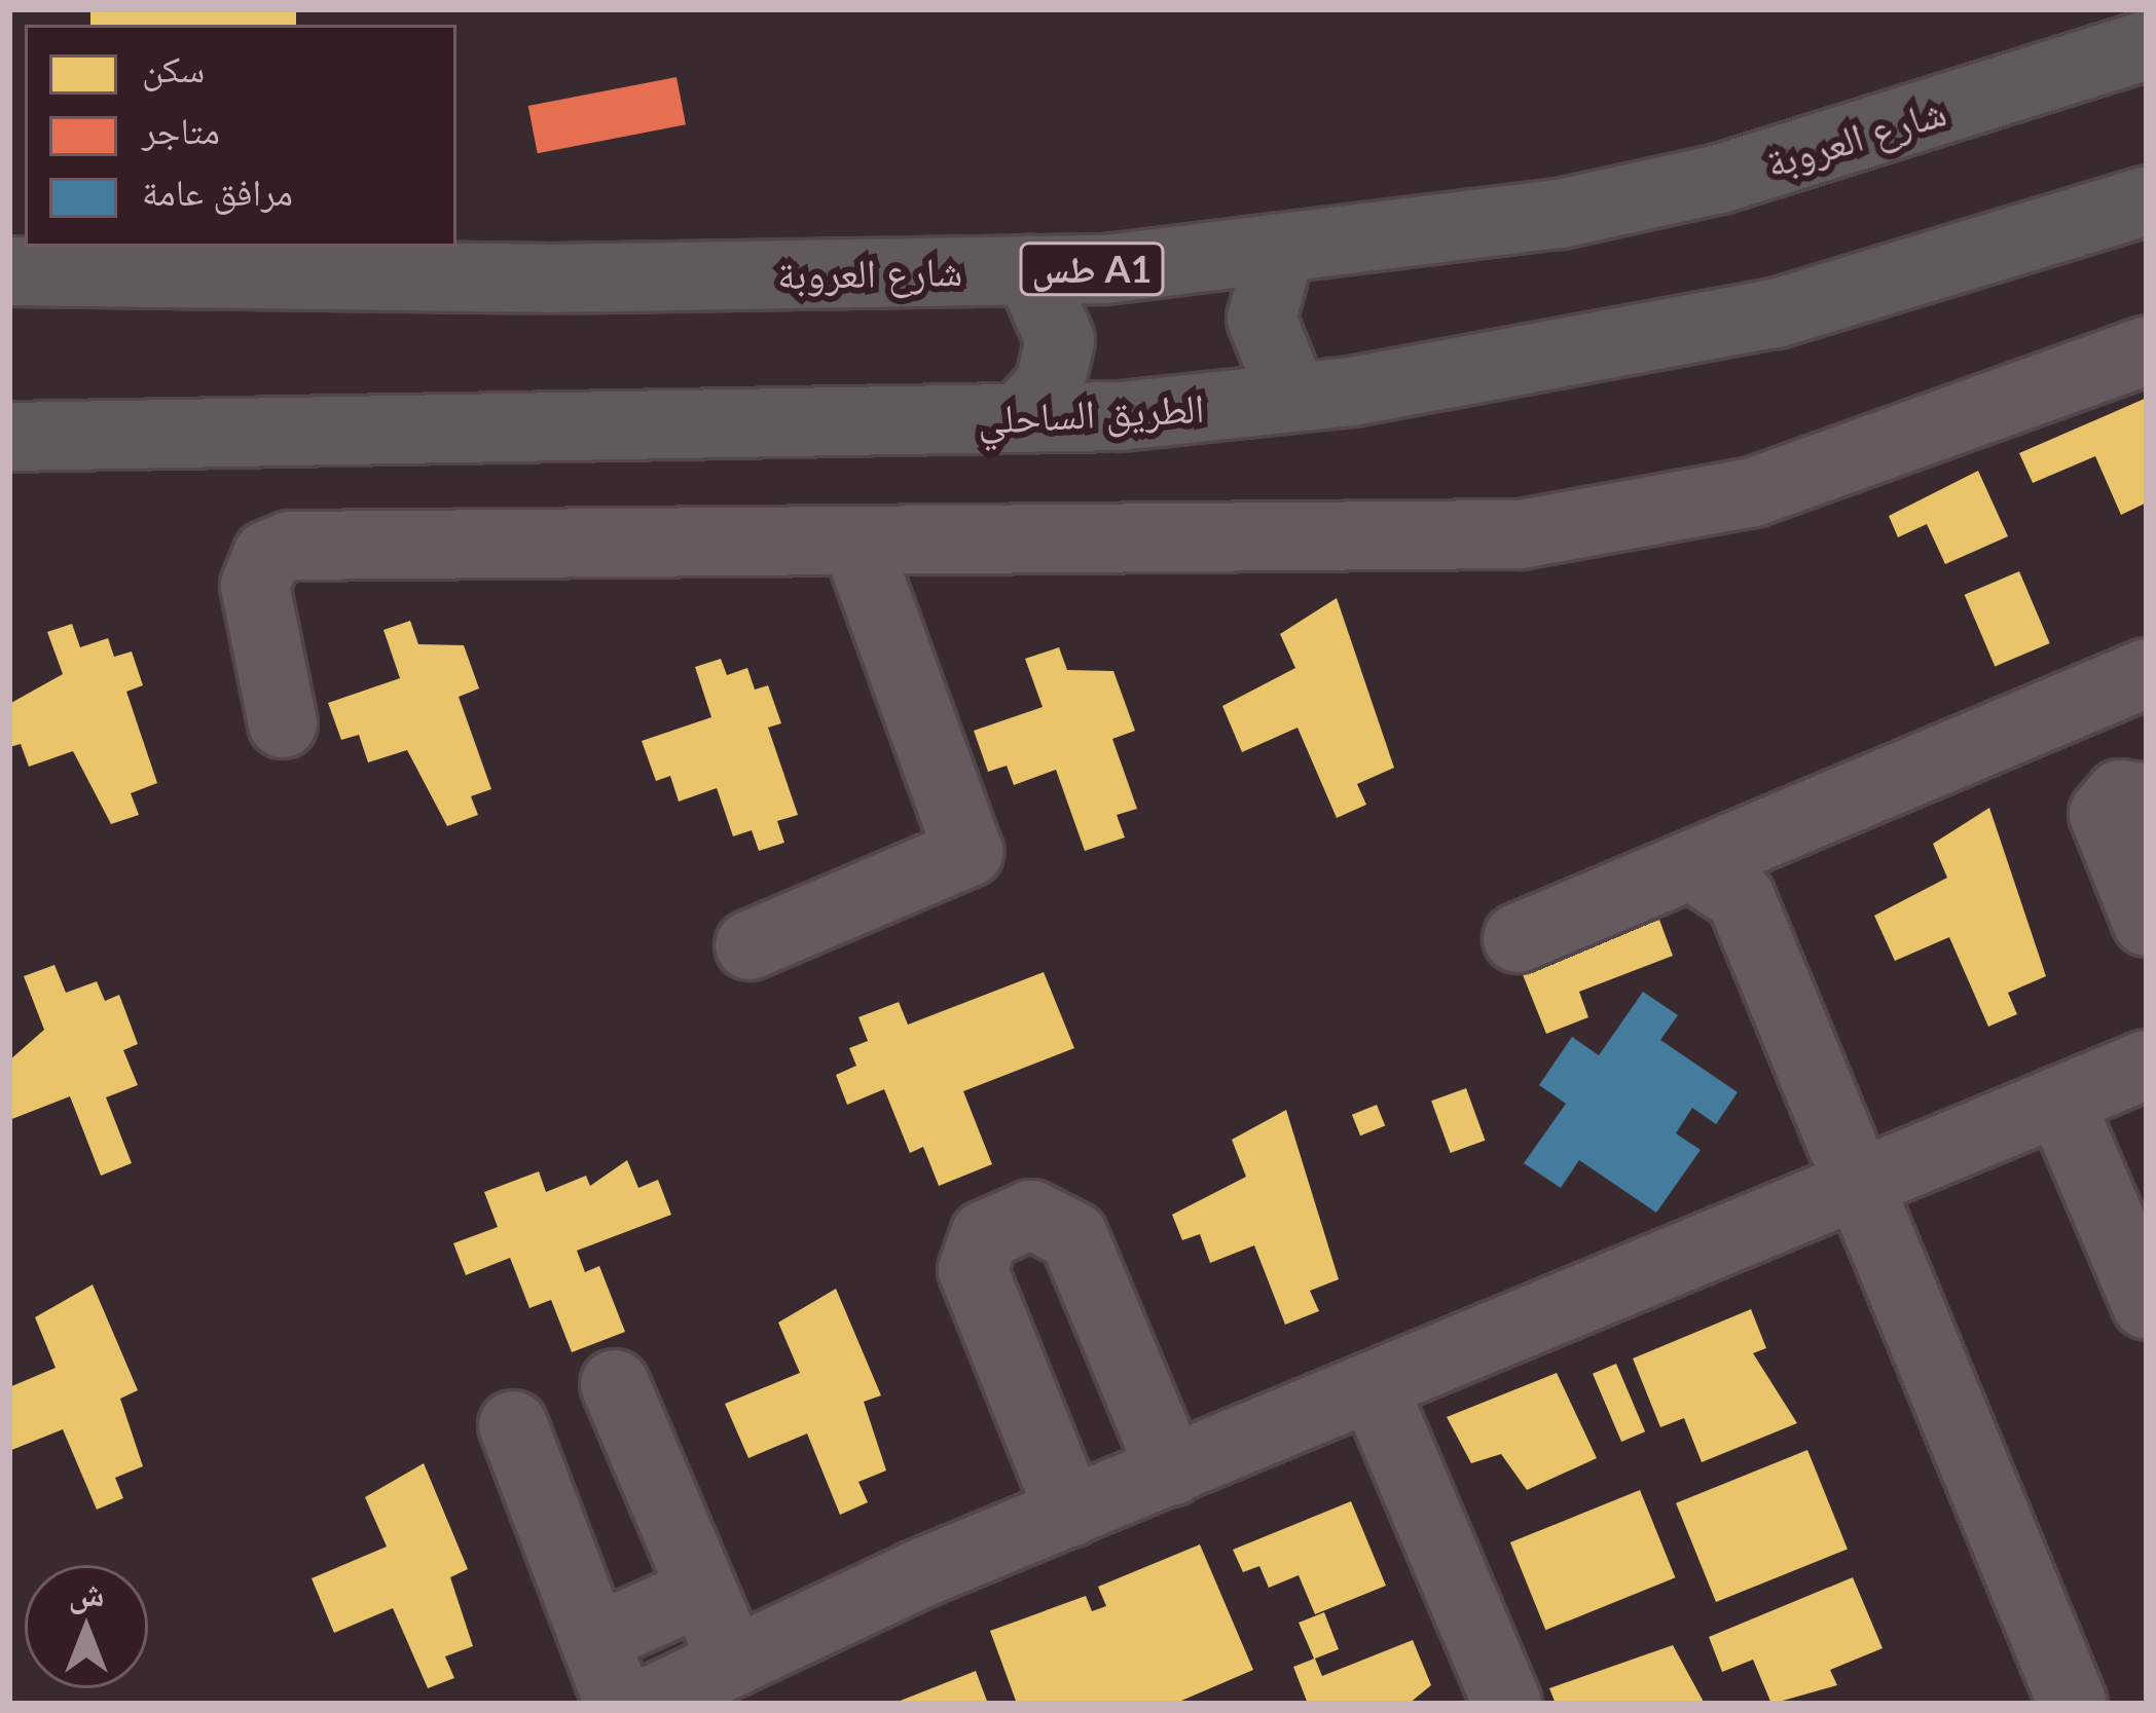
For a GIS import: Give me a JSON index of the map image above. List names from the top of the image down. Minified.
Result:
{"streets":{"highway":["شارع العروبة","طس A1","الطريق الساحلي"]},"legend":["سكن","متاجر","مرافق عامة"],"north":"top"}
